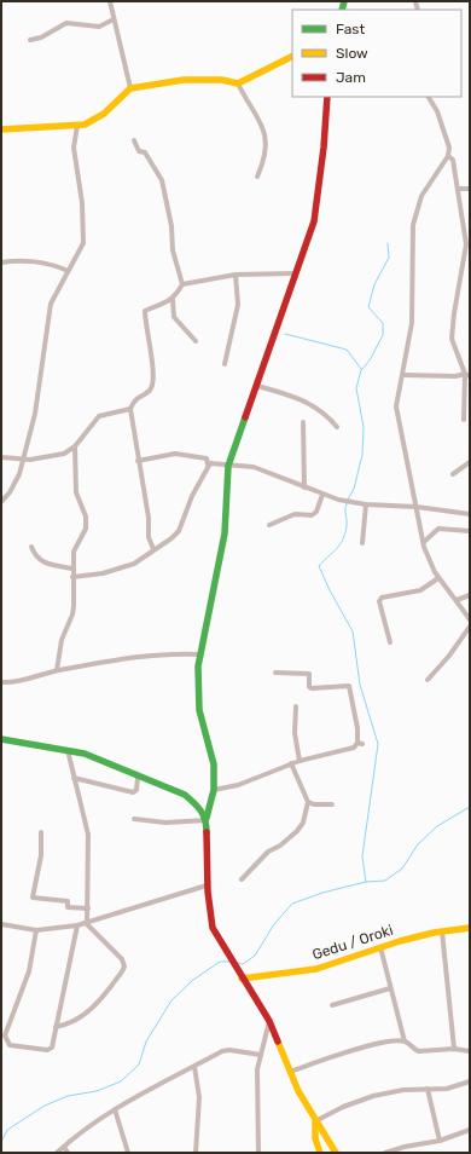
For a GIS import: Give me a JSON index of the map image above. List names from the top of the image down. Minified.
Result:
{"streets":{"street":["Gedu / Oroki"]},"legend":["Fast","Slow","Jam"]}
